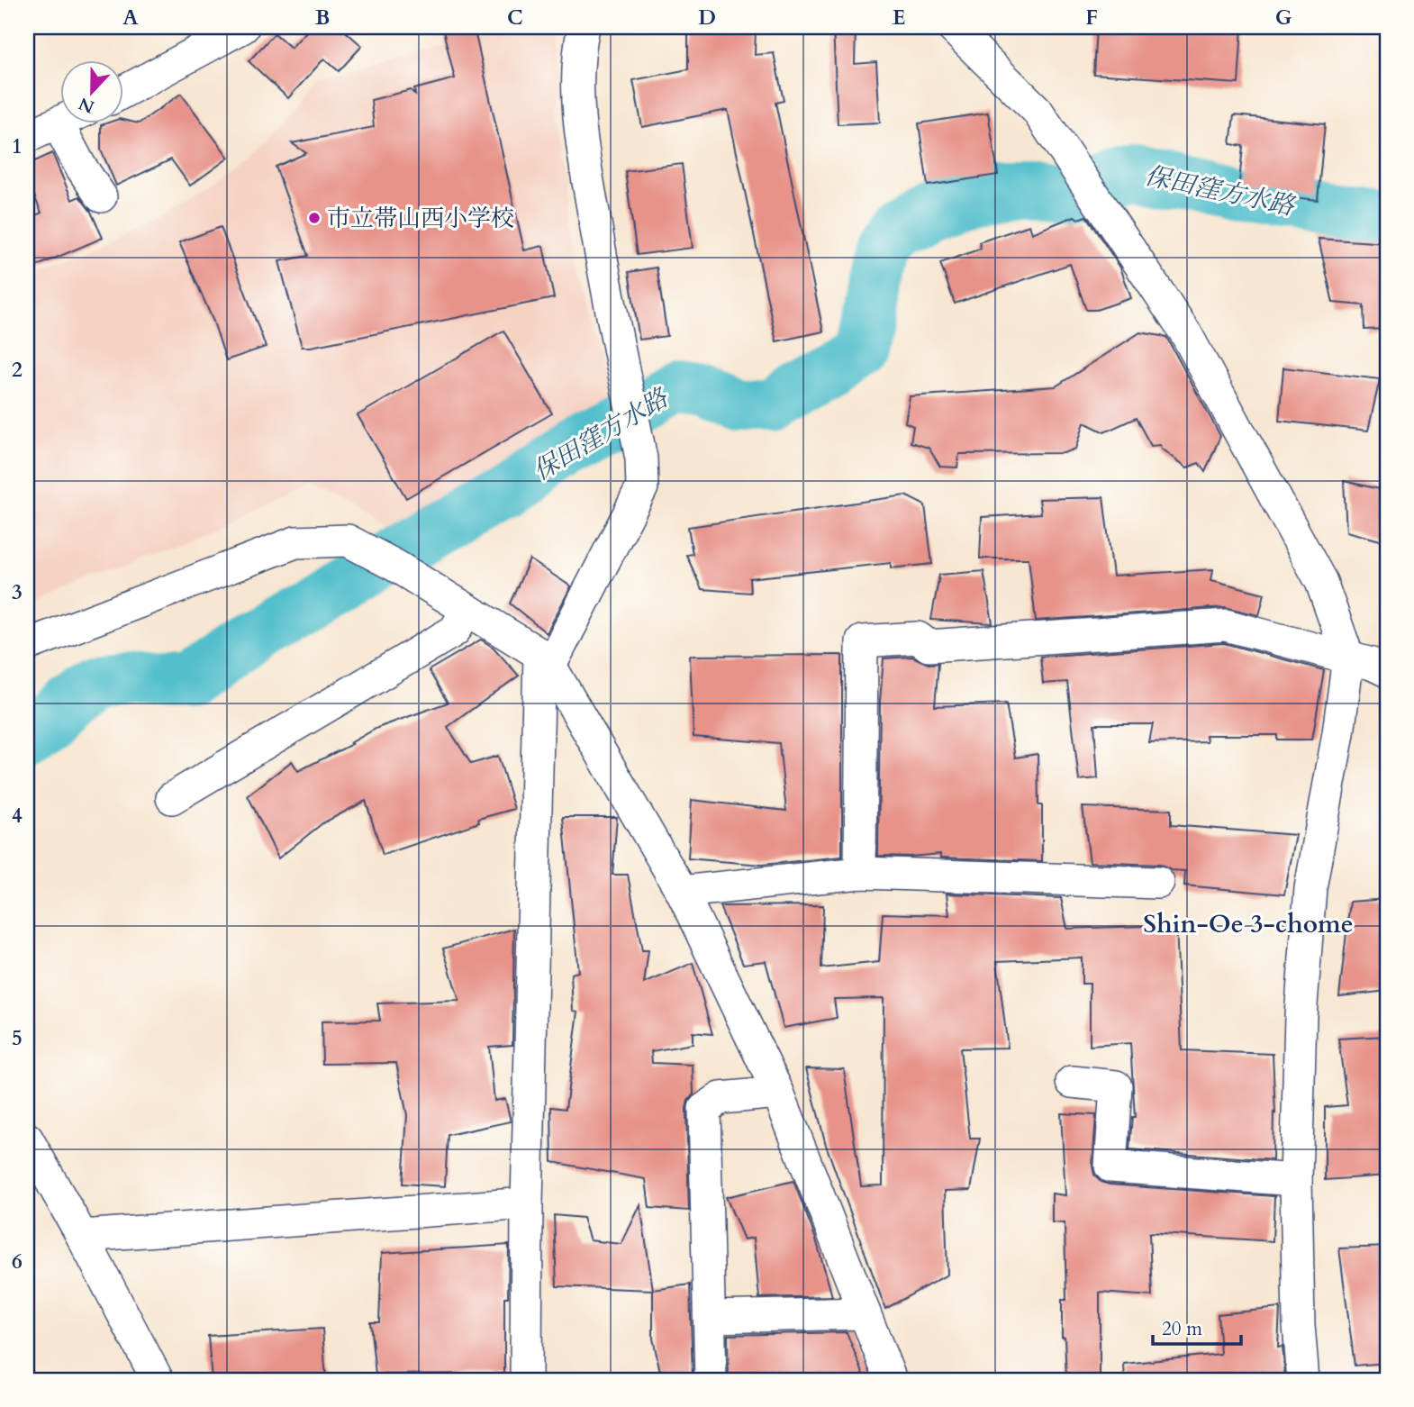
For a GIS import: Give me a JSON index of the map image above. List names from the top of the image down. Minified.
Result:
{"districts":["Shin-Oe 3-chome"],"water":["保田窪方水路"],"places":["市立帯山西小学校"],"scale_bar":"20 m","north":"bottom","grid":{"columns":["A","B","C","D","E","F","G"],"rows":["1","2","3","4","5","6"]}}
